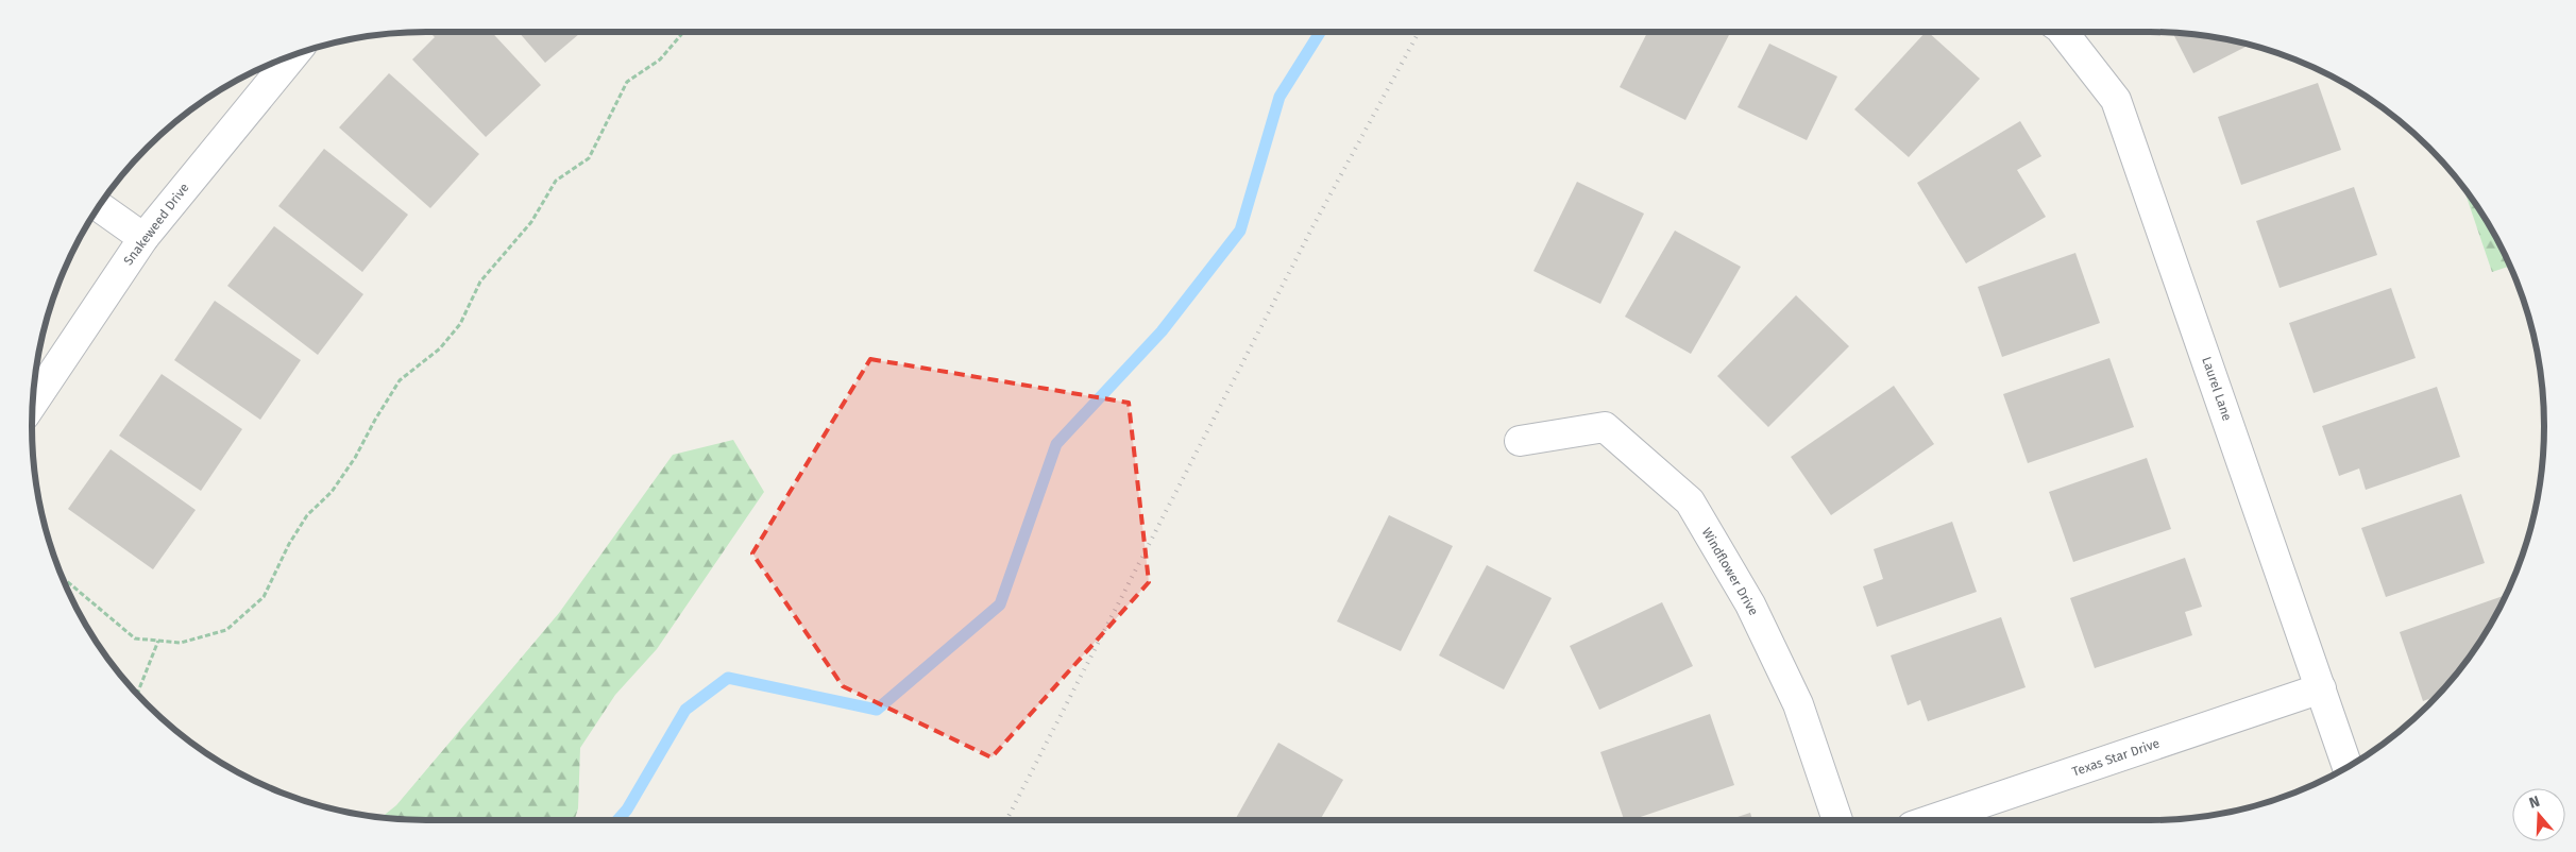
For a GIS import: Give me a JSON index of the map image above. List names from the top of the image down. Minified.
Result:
{"streets":{"street":["Snakeweed Drive","Laurel Lane","Windflower Drive","Texas Star Drive"]},"crossings":[["Laurel Lane","Texas Star Drive"]],"north":"top"}
